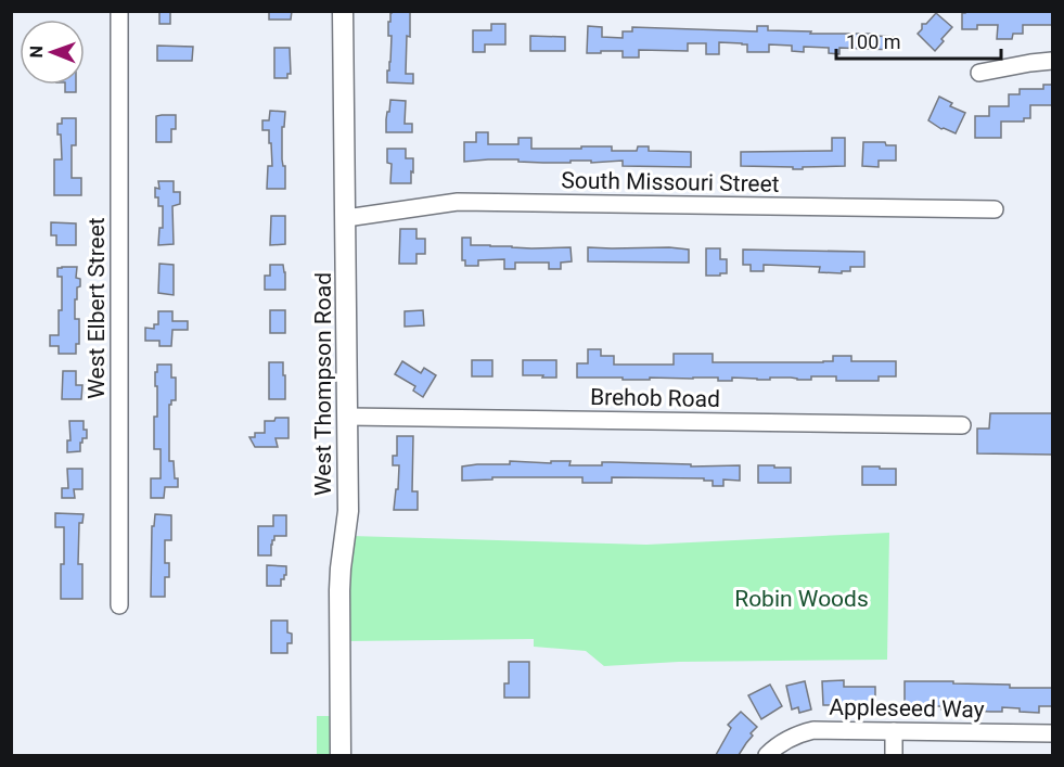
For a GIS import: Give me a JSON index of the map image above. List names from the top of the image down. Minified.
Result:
{"streets":{"main road":["West Thompson Road"],"street":["South Missouri Street","West Elbert Street","Brehob Road","Appleseed Way"]},"crossings":[["South Missouri Street","West Thompson Road"],["West Thompson Road","Brehob Road"]],"parks":["Robin Woods"],"scale_bar":"100 m","north":"left"}
